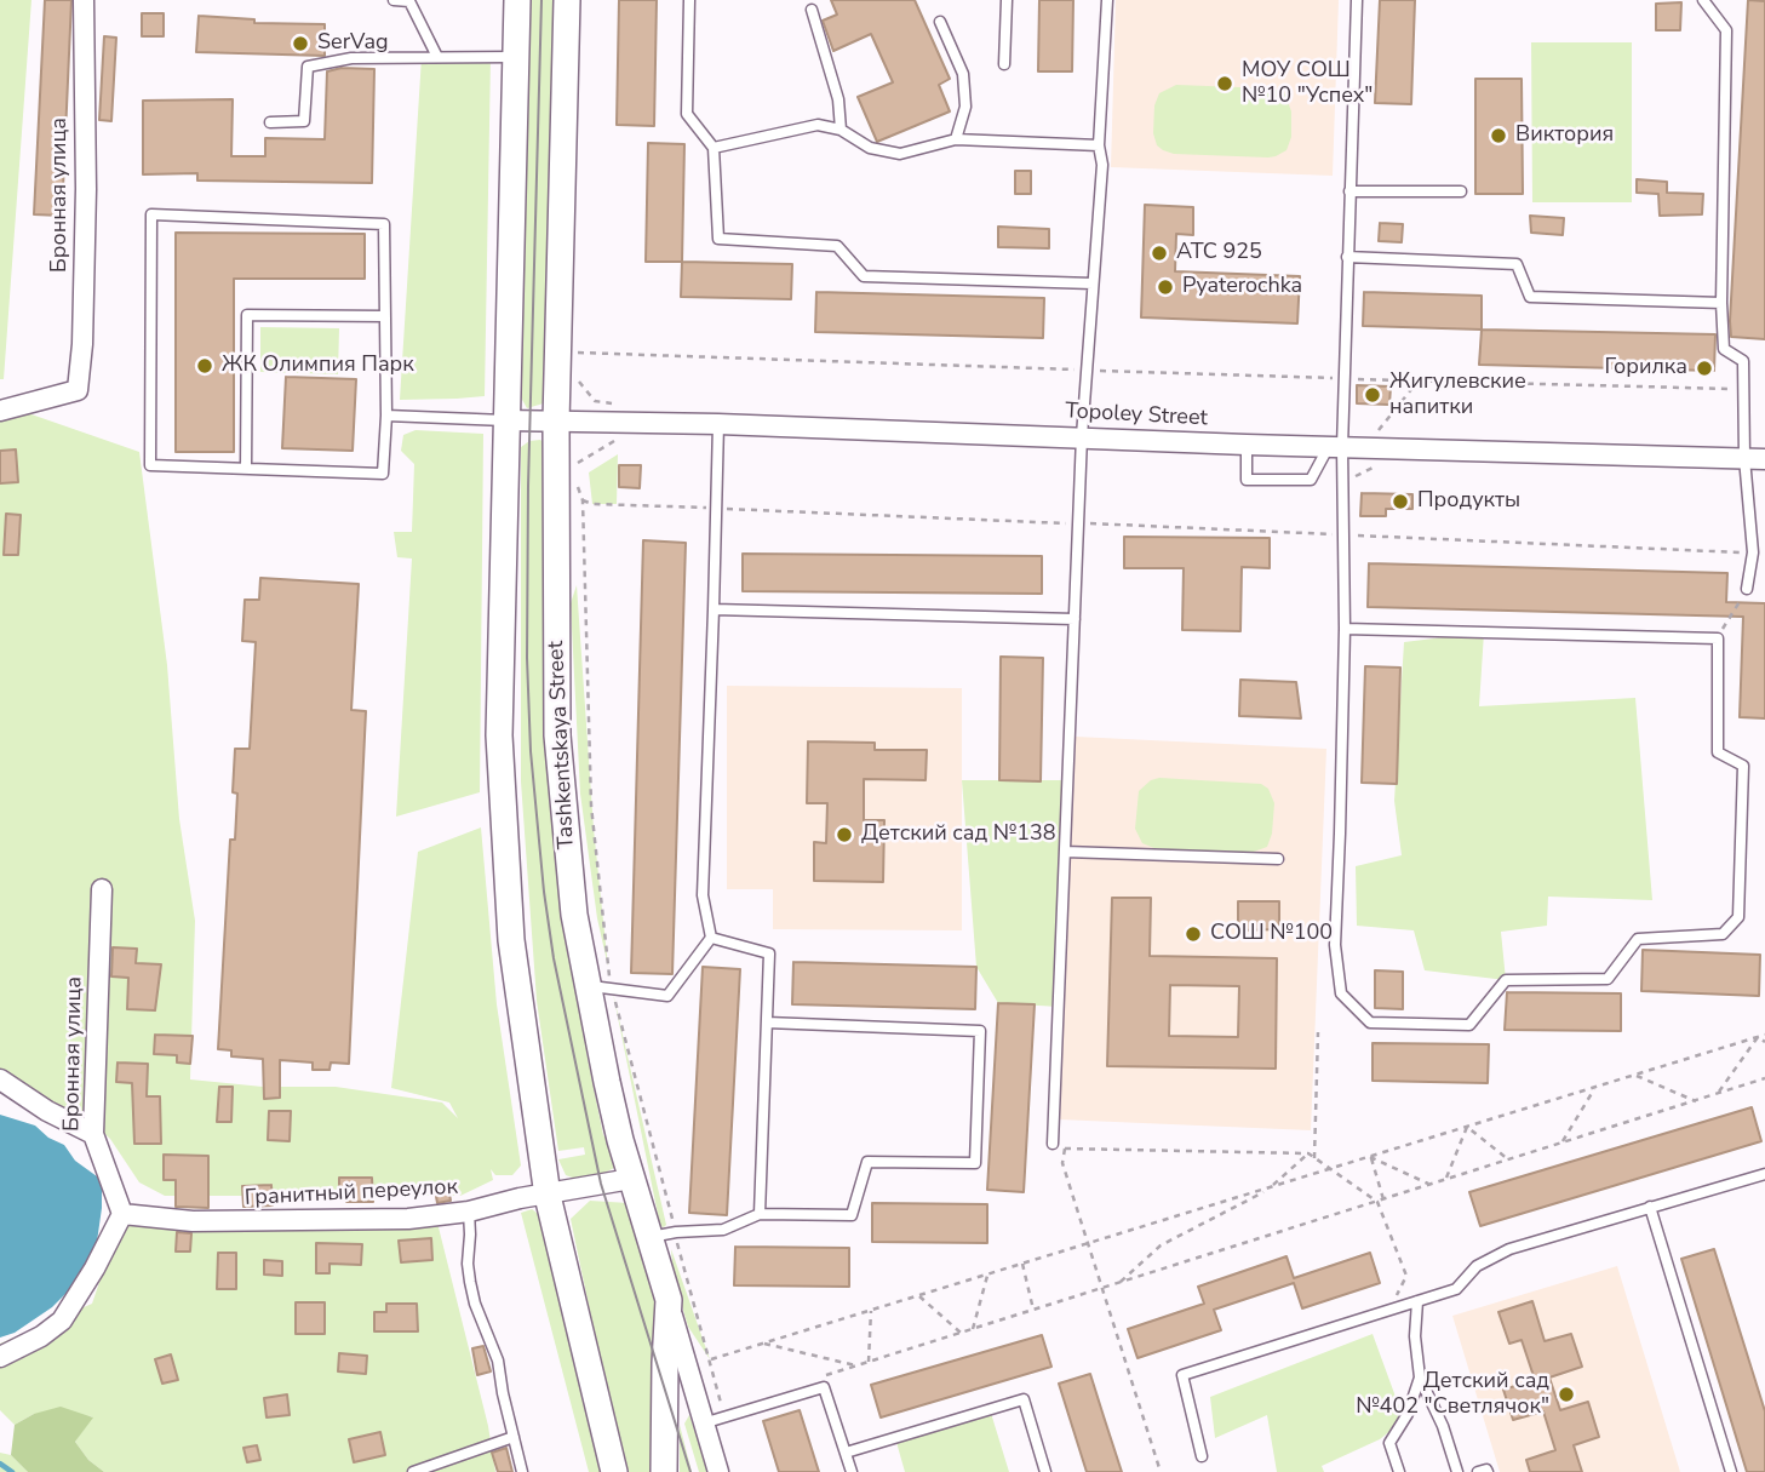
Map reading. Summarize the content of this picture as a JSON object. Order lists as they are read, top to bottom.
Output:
{
  "streets": {
    "main road": ["Tashkentskaya Street"],
    "street": ["Бронная улица", "Topoley Street", "Гранитный переулок"]
  },
  "crossings": [
    ["Бронная улица", "Гранитный переулок"],
    ["Topoley Street", "Tashkentskaya Street"],
    ["Tashkentskaya Street", "Гранитный переулок"]
  ],
  "places": [
    "SerVag",
    "МОУ СОШ №10 \"Успех\"",
    "Виктория",
    "АТС 925",
    "Pyaterochka",
    "ЖК Олимпия Парк",
    "Горилка",
    "Жигулевские напитки",
    "Продукты",
    "Детский сад №138",
    "СОШ №100",
    "Детский сад №402 \"Светлячок\""
  ]
}
